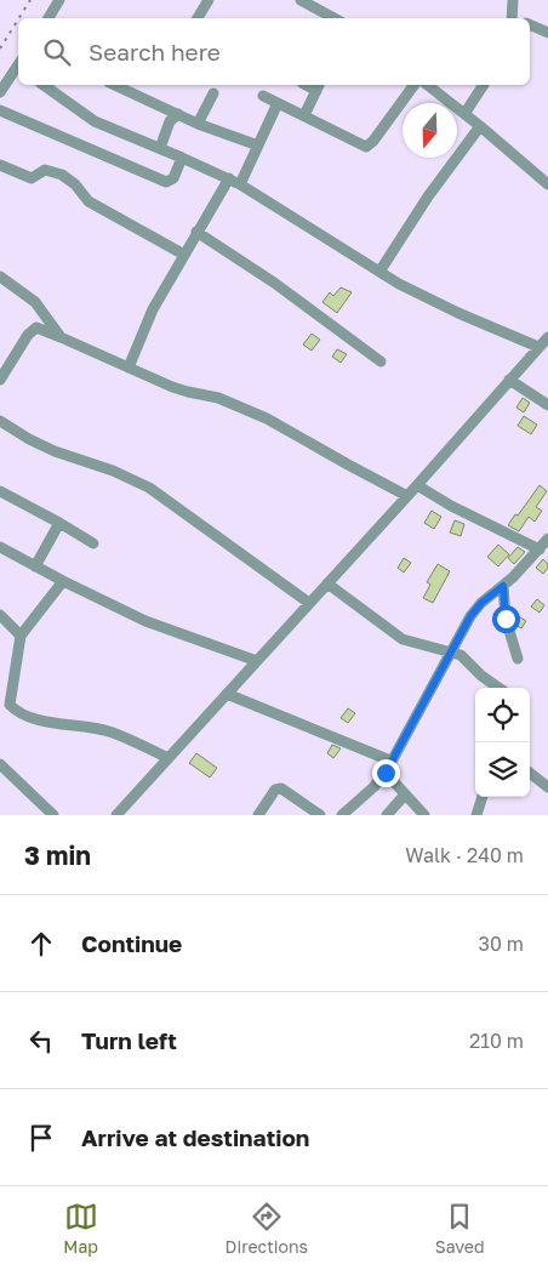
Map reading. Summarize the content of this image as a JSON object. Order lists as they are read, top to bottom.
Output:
{
  "north": "bottom",
  "page": {
    "search": "Search here",
    "heading": ["3 min", "Walk · 240 m"],
    "list": [
      ["Continue", "30 m"],
      ["Turn left", "210 m"],
      "Arrive at destination"
    ],
    "nav": ["Map", "Directions", "Saved"]
  }
}
